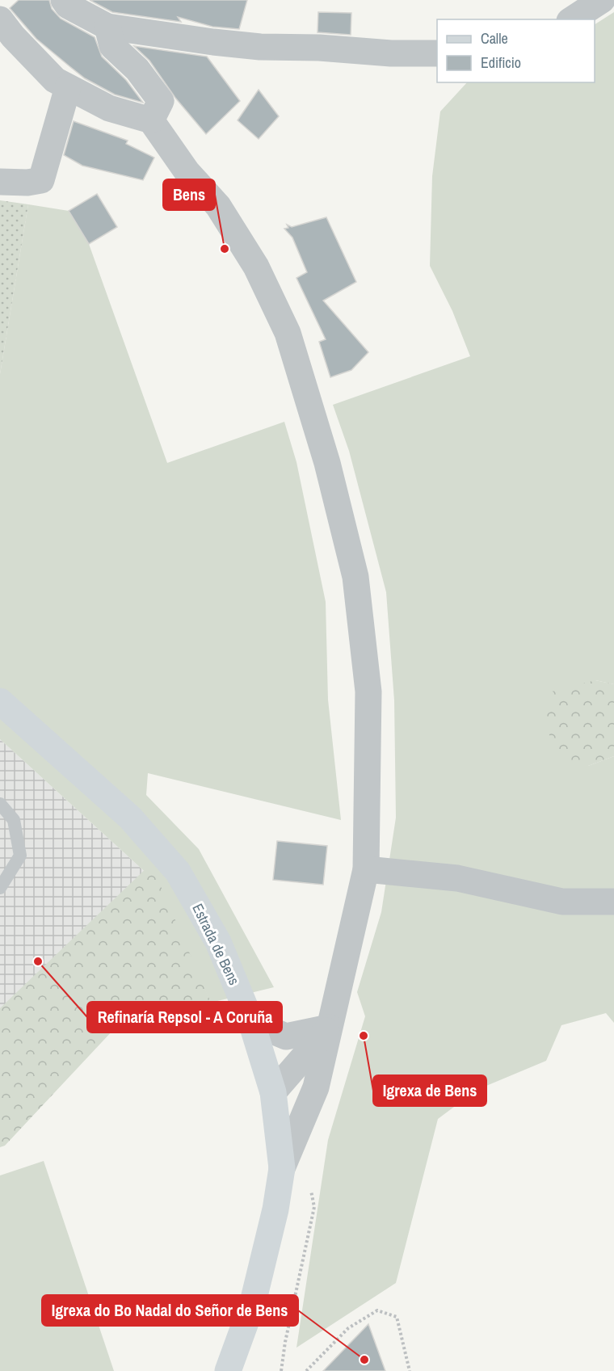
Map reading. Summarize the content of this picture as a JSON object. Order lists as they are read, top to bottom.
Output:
{
  "streets": {
    "street": ["Estrada de Bens"]
  },
  "places": [
    "Bens",
    "Refinaría Repsol - A Coruña",
    "Igrexa de Bens",
    "Igrexa do Bo Nadal do Señor de Bens"
  ],
  "legend": ["Calle", "Edificio"]
}
